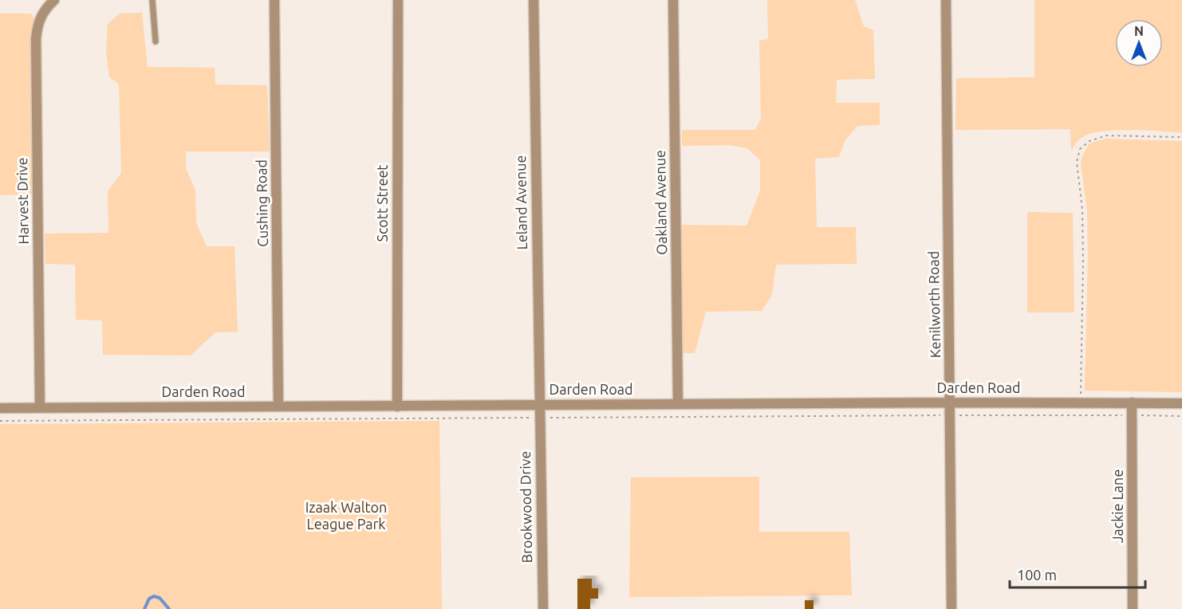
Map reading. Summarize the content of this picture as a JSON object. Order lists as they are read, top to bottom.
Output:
{
  "streets": {
    "street": [
      "Harvest Drive",
      "Leland Avenue",
      "Oakland Avenue",
      "Cushing Road",
      "Scott Street",
      "Kenilworth Road",
      "Darden Road",
      "Jackie Lane",
      "Brookwood Drive"
    ]
  },
  "crossings": [
    ["Harvest Drive", "Darden Road"],
    ["Leland Avenue", "Darden Road"],
    ["Leland Avenue", "Brookwood Drive"],
    ["Oakland Avenue", "Darden Road"],
    ["Cushing Road", "Darden Road"],
    ["Scott Street", "Darden Road"],
    ["Kenilworth Road", "Darden Road"],
    ["Darden Road", "Jackie Lane"],
    ["Darden Road", "Brookwood Drive"]
  ],
  "parks": ["Izaak Walton League Park"],
  "scale_bar": "100 m",
  "north": "top"
}
